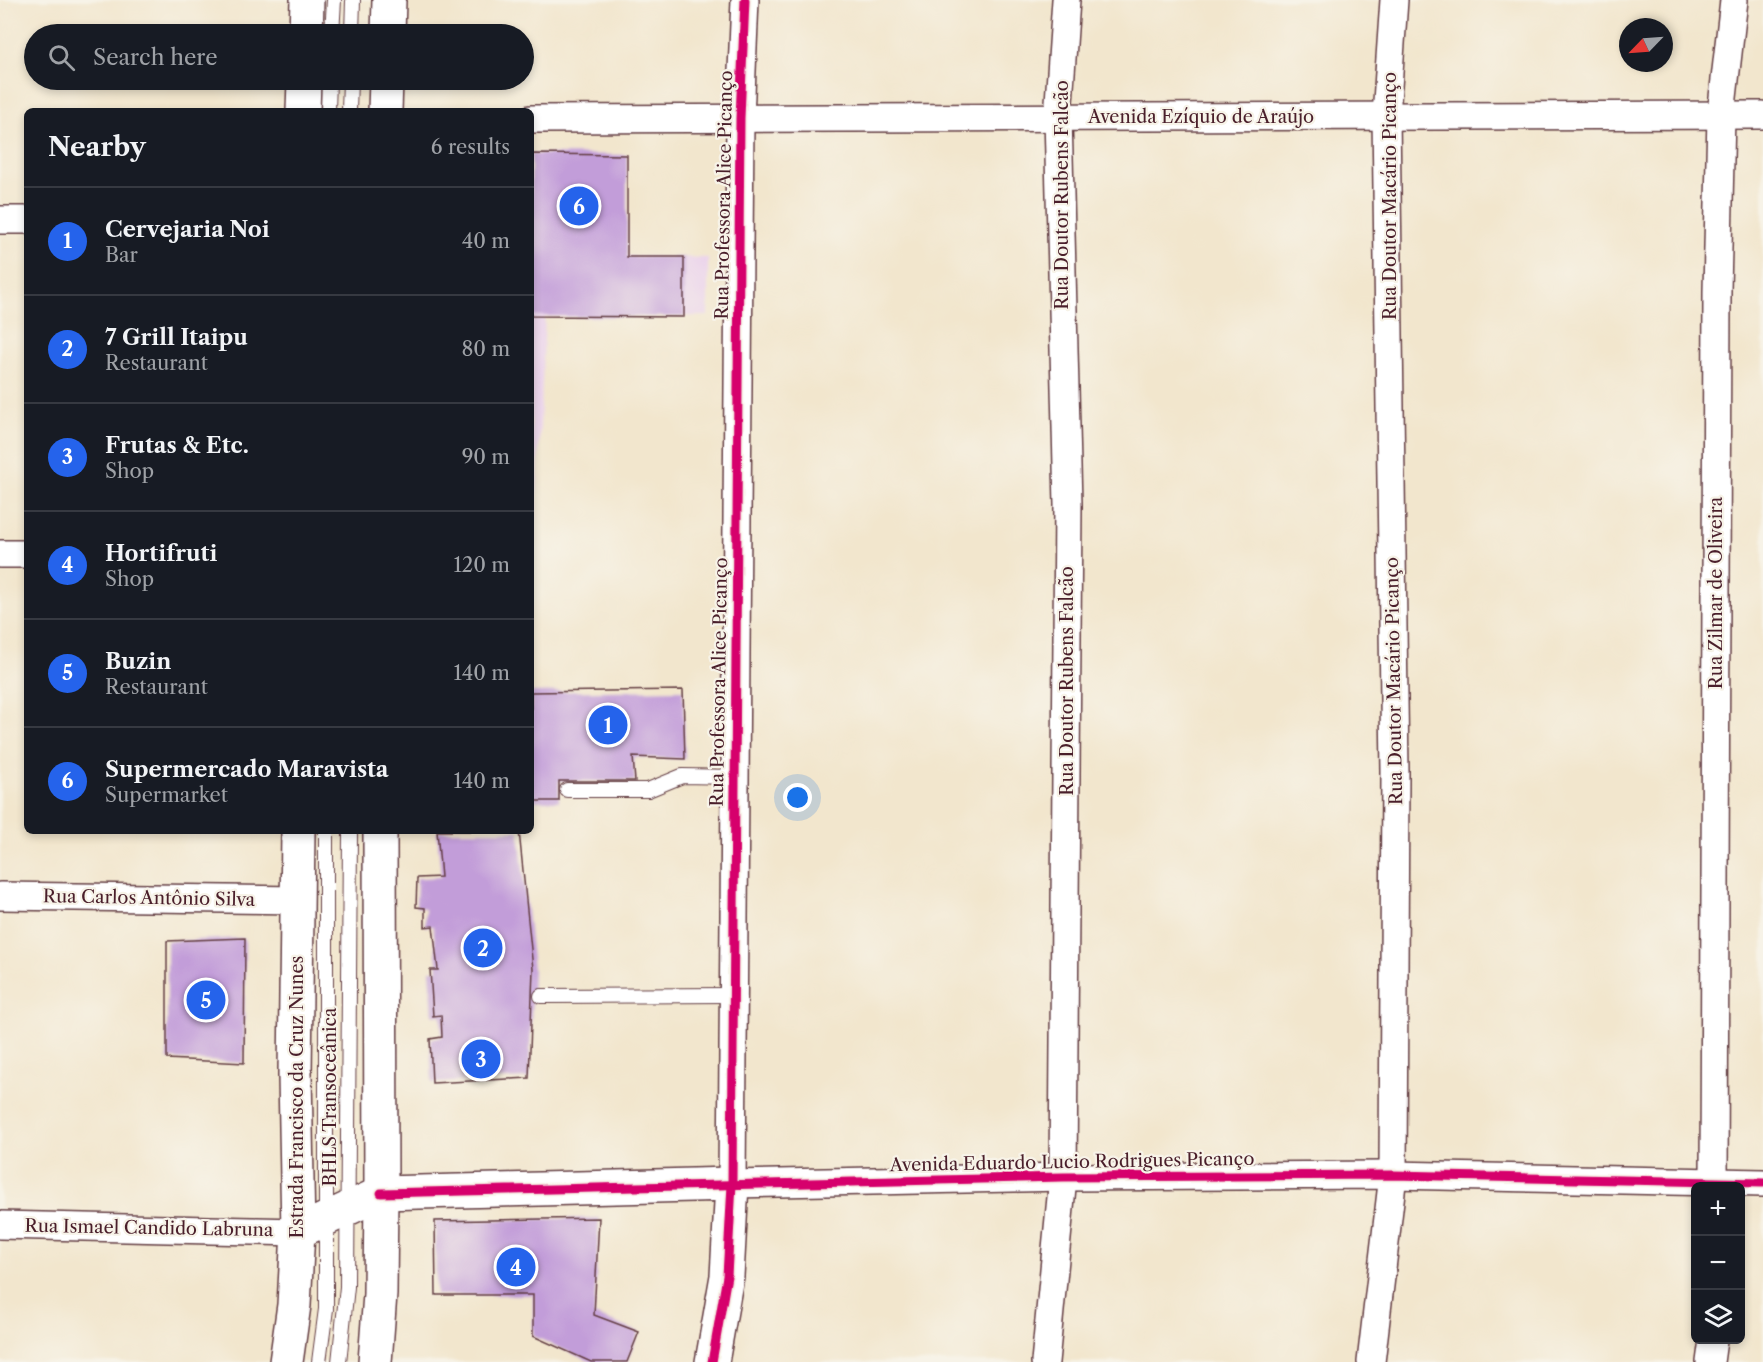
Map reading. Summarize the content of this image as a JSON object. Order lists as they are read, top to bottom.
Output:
{
  "streets": {
    "main road": ["Rua Professora Alice Picanço", "Estrada Francisco da Cruz Nunes", "Avenida Eduardo Lucio Rodrigues Picanço"],
    "street": [
      "Avenida Ezíquio de Araújo",
      "Rua Doutor Rubens Falcão",
      "Rua Doutor Macário Picanço",
      "Rua Zilmar de Oliveira",
      "Rua Carlos Antônio Silva",
      "Rua Ismael Candido Labruna"
    ],
    "lane": ["BHLS Transoceânica"]
  },
  "crossings": [
    ["Avenida Ezíquio de Araújo", "Rua Professora Alice Picanço"],
    ["Avenida Ezíquio de Araújo", "Rua Doutor Rubens Falcão"],
    ["Avenida Ezíquio de Araújo", "Rua Doutor Macário Picanço"],
    ["Avenida Ezíquio de Araújo", "Rua Zilmar de Oliveira"],
    ["Rua Professora Alice Picanço", "Avenida Eduardo Lucio Rodrigues Picanço"],
    ["Rua Doutor Rubens Falcão", "Avenida Eduardo Lucio Rodrigues Picanço"],
    ["Rua Doutor Macário Picanço", "Avenida Eduardo Lucio Rodrigues Picanço"],
    ["Rua Carlos Antônio Silva", "Estrada Francisco da Cruz Nunes"],
    ["Estrada Francisco da Cruz Nunes", "Rua Ismael Candido Labruna"]
  ],
  "north": "bottom left",
  "page": {
    "search": "Search here",
    "heading": ["Nearby", "6 results"],
    "pins": [
      "6",
      "1",
      "2",
      "5",
      "3",
      "4"
    ],
    "list": [
      {
        "mark": "1",
        "name": "Cervejaria Noi",
        "note": "Bar",
        "value": "40 m"
      },
      {
        "mark": "2",
        "name": "7 Grill Itaipu",
        "note": "Restaurant",
        "value": "80 m"
      },
      {
        "mark": "3",
        "name": "Frutas & Etc.",
        "note": "Shop",
        "value": "90 m"
      },
      {
        "mark": "4",
        "name": "Hortifruti",
        "note": "Shop",
        "value": "120 m"
      },
      {
        "mark": "5",
        "name": "Buzin",
        "note": "Restaurant",
        "value": "140 m"
      },
      {
        "mark": "6",
        "name": "Supermercado Maravista",
        "note": "Supermarket",
        "value": "140 m"
      }
    ],
    "map_buttons": ["+", "−"]
  }
}
